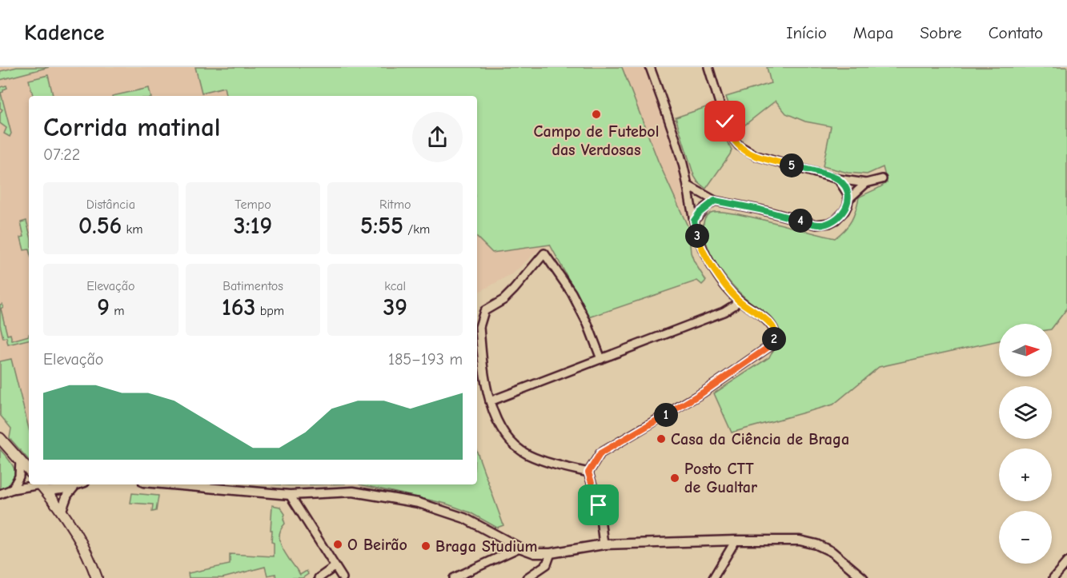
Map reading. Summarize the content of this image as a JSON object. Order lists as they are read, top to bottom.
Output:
{
  "places": [
    "Campo de Futebol das Verdosas",
    "Casa da Ciência de Braga",
    "Posto CTT de Gualtar",
    "O Beirão",
    "Braga Studium"
  ],
  "north": "right",
  "page": {
    "header": "Kadence",
    "nav": [
      "Início",
      "Mapa",
      "Sobre",
      "Contato"
    ],
    "heading": ["Corrida matinal", "07:22"],
    "pins": [
      "5",
      "4",
      "3",
      "2",
      "1"
    ],
    "stats": [
      ["Distância", "0.56 km"],
      ["Tempo", "3:19"],
      ["Ritmo", "5:55 /km"],
      ["Elevação", "9 m"],
      ["Batimentos", "163 bpm"],
      ["kcal", "39"]
    ],
    "map_buttons": ["+", "−"],
    "chart": ["Elevação", "185–193 m"]
  }
}
